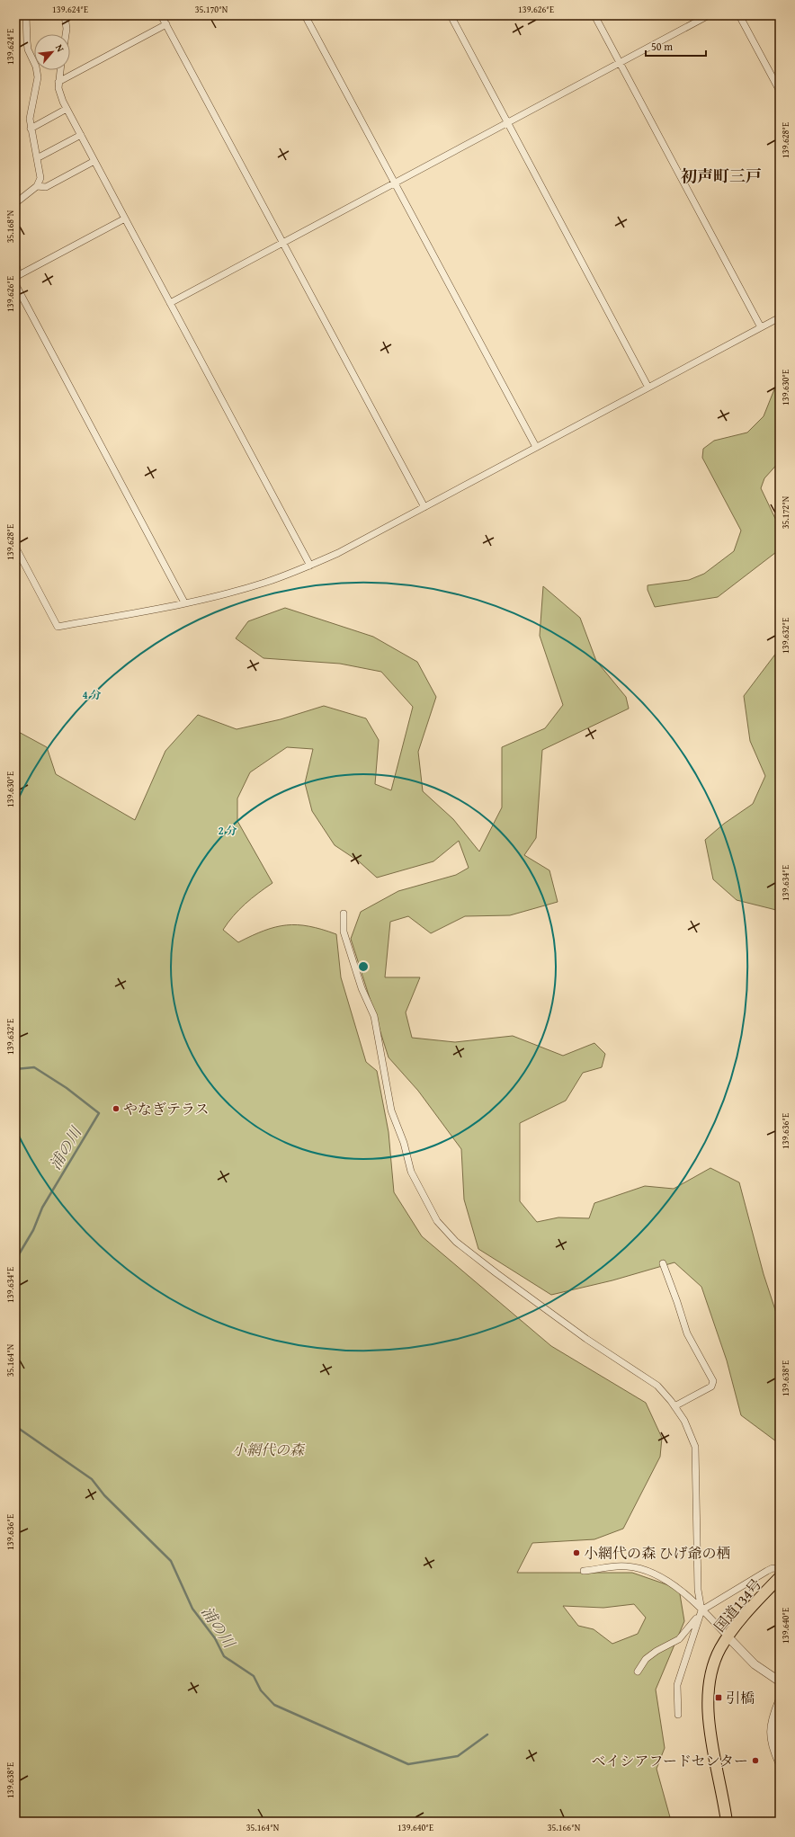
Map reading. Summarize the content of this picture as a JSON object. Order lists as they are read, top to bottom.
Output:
{
  "streets": {
    "highway": ["国道134号"]
  },
  "districts": ["初声町三戸"],
  "water": ["浦の川"],
  "parks": ["小網代の森"],
  "places": {
    "other": ["やなぎテラス", "小網代の森 ひげ爺の栖", "ベイシアフードセンター"],
    "transit": ["引橋"]
  },
  "scale_bar": "50 m",
  "north": "top right",
  "coordinates": [
    "139.624°E",
    "35.170°N",
    "139.626°E",
    "139.628°E",
    "35.168°N",
    "139.630°E",
    "35.172°N",
    "139.632°E",
    "139.634°E",
    "139.636°E",
    "35.164°N",
    "139.638°E",
    "139.640°E",
    "35.166°N"
  ],
  "rings": ["4 分", "2 分"]
}
